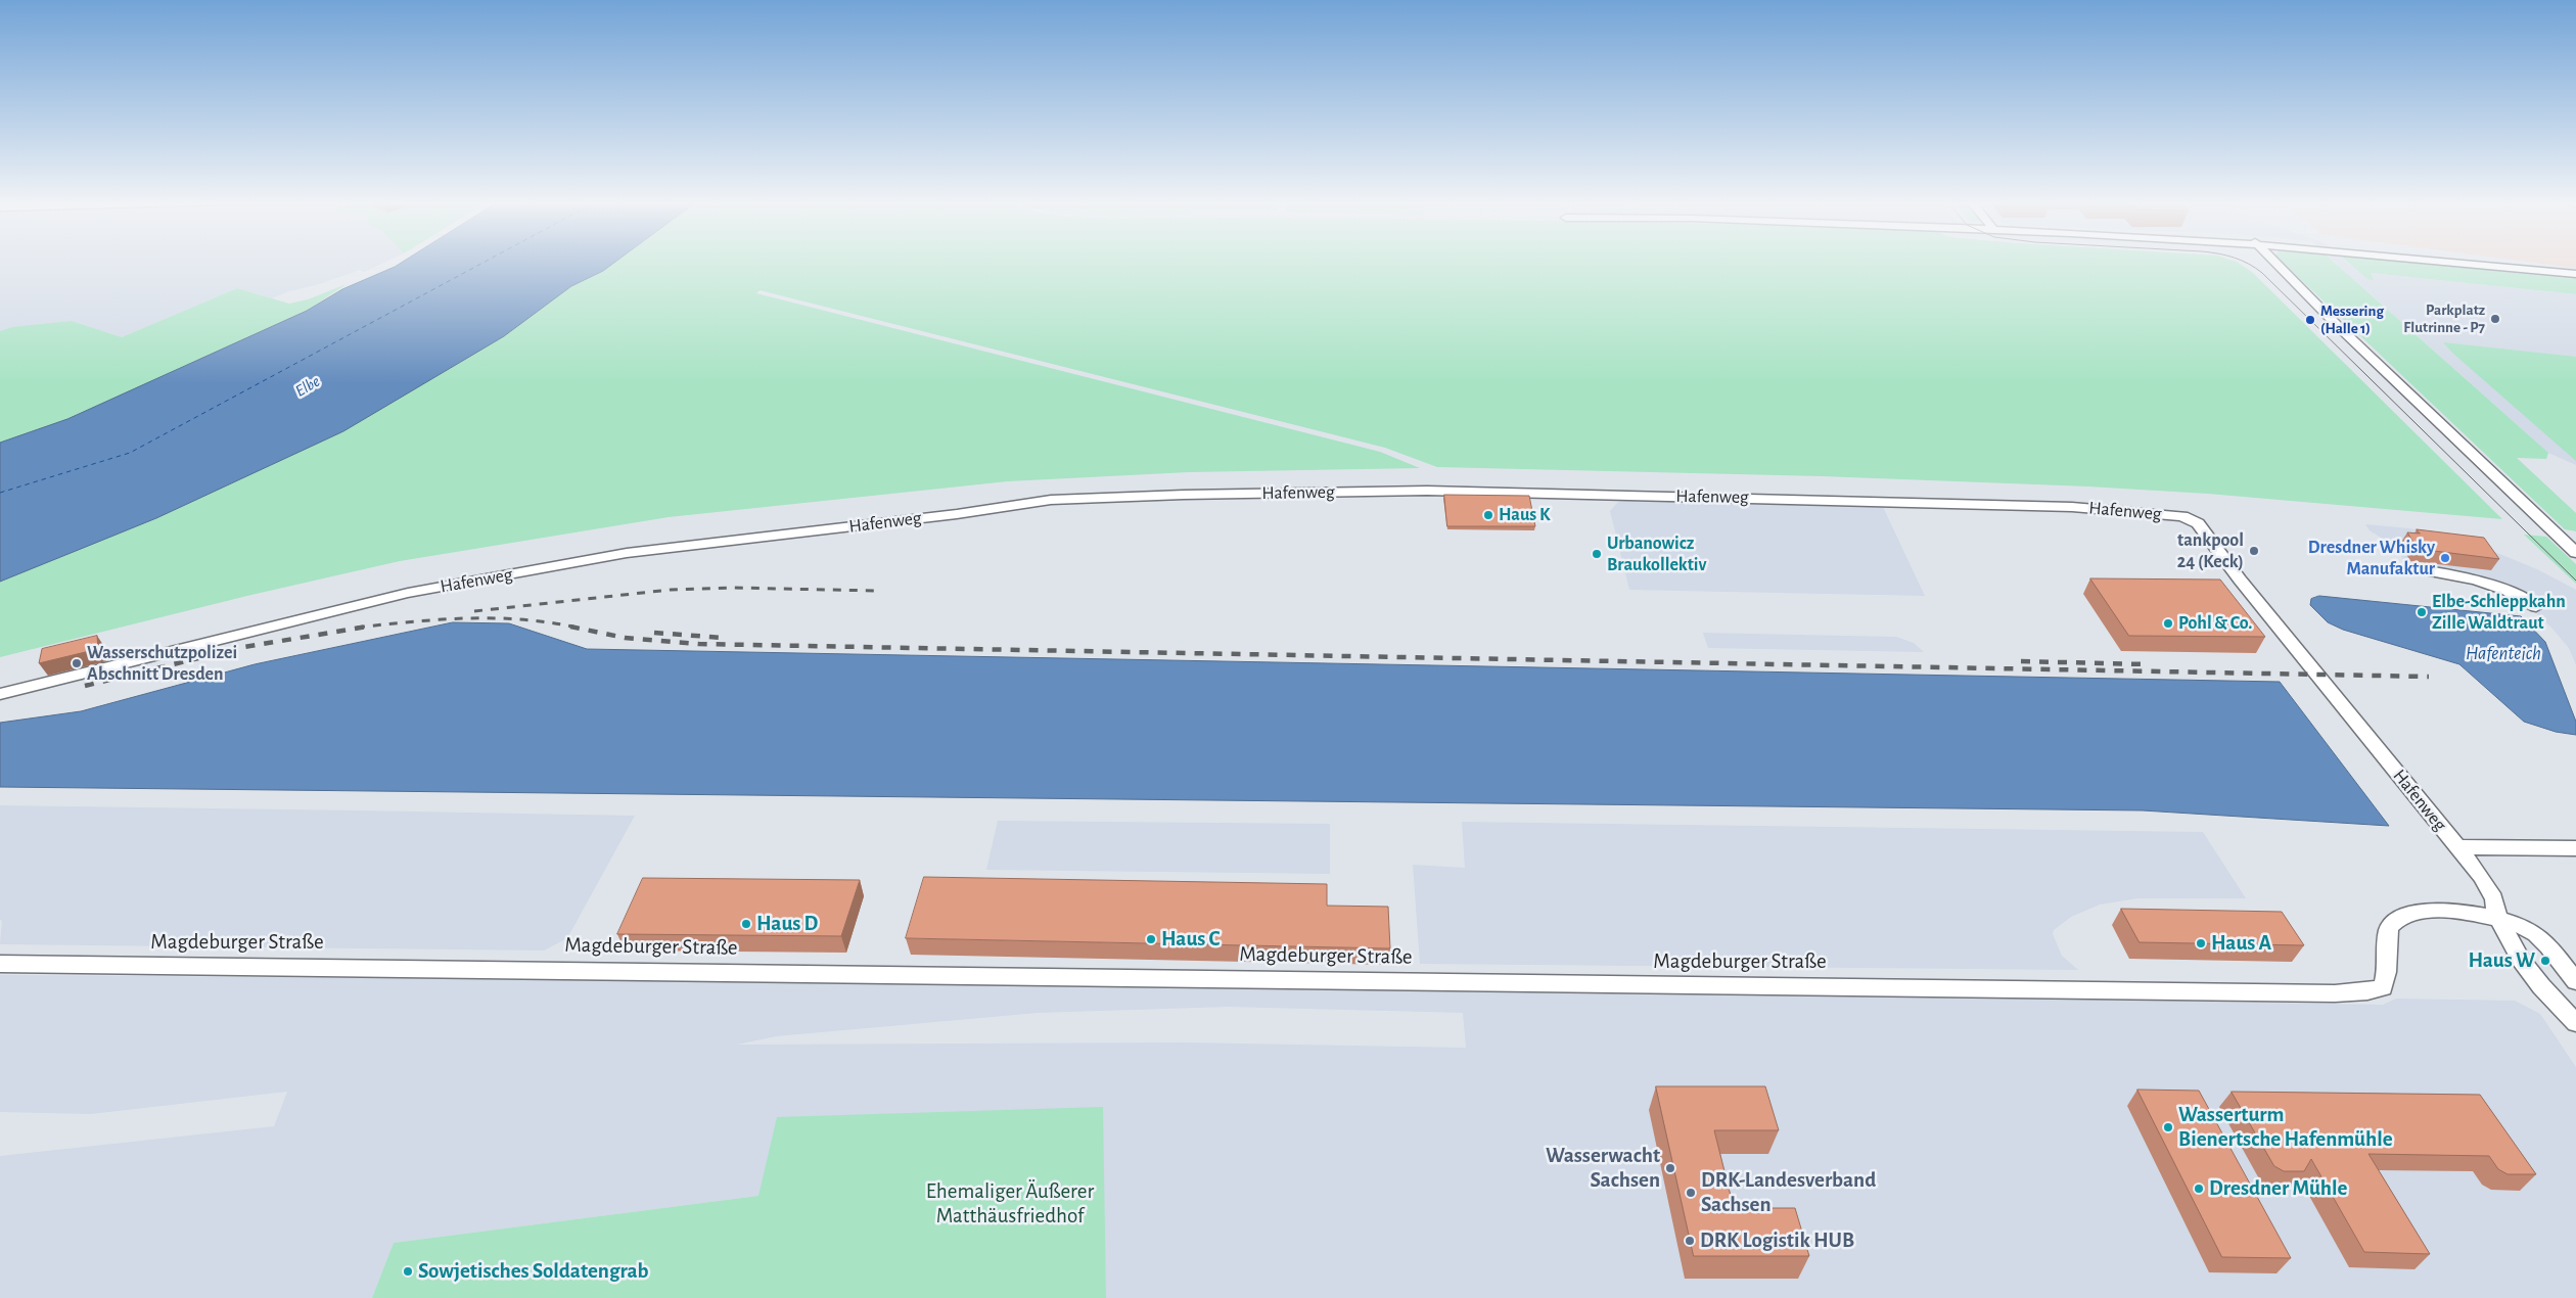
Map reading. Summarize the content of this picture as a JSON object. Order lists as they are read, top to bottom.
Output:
{
  "streets": {
    "street": ["Hafenweg", "Magdeburger Straße"]
  },
  "crossings": [
    ["Hafenweg", "Magdeburger Straße"]
  ],
  "water": ["Elbe", "Hafenteich"],
  "parks": ["Ehemaliger Äußerer Matthäusfriedhof"],
  "places": [
    "Parkplatz Flutrinne - P7",
    "Messering (Halle 1)",
    "Haus K",
    "tankpool 24 (Keck)",
    "Urbanowicz Braukollektiv",
    "Dresdner Whisky Manufaktur",
    "Elbe-Schleppkahn Zille Waldtraut",
    "Pohl & Co.",
    "Wasserschutzpolizei Abschnitt Dresden",
    "Haus D",
    "Haus C",
    "Haus A",
    "Haus W",
    "Wasserturm Bienertsche Hafenmühle",
    "Wasserwacht Sachsen",
    "Dresdner Mühle",
    "DRK-Landesverband Sachsen",
    "DRK Logistik HUB",
    "Sowjetisches Soldatengrab"
  ]
}
